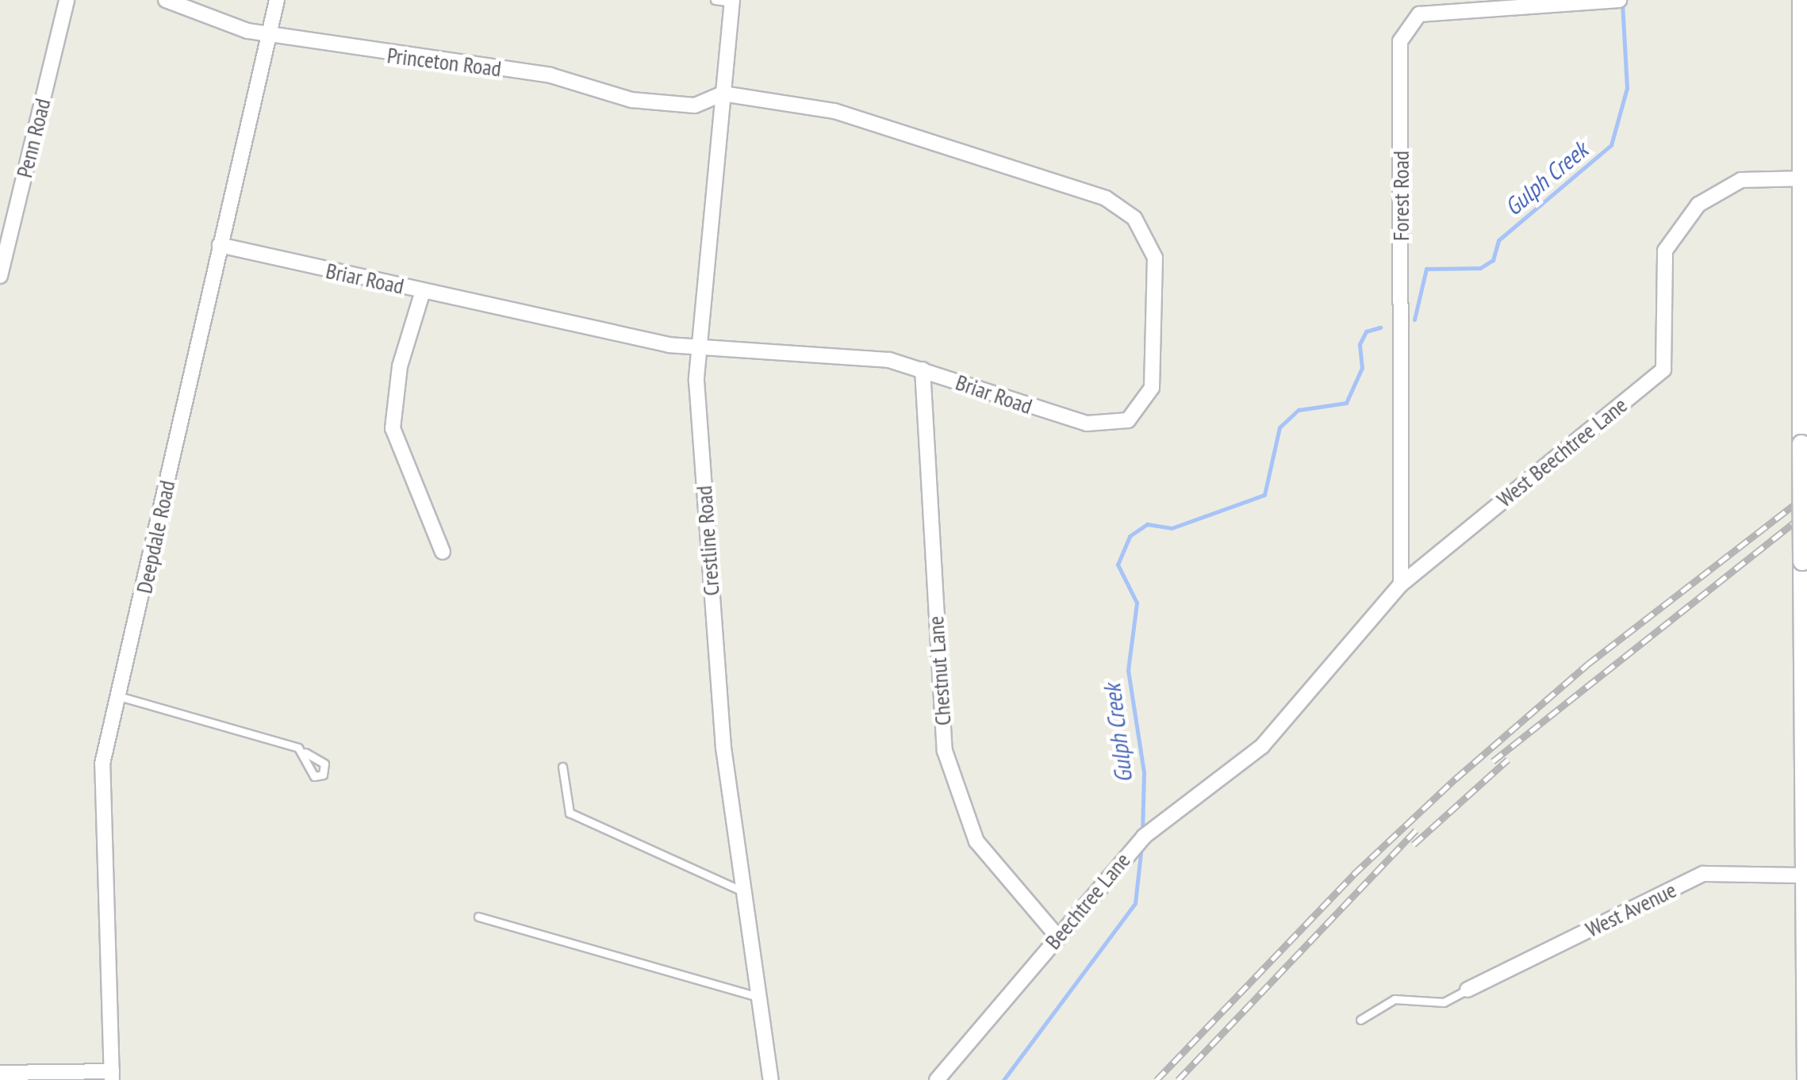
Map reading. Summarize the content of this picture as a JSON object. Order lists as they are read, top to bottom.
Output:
{
  "streets": {
    "street": [
      "Princeton Road",
      "Penn Road",
      "Forest Road",
      "Briar Road",
      "West Beechtree Lane",
      "Deepdale Road",
      "Crestline Road",
      "Chestnut Lane",
      "Beechtree Lane",
      "West Avenue"
    ]
  },
  "crossings": [
    ["Princeton Road", "Briar Road"],
    ["Princeton Road", "Deepdale Road"],
    ["Princeton Road", "Crestline Road"],
    ["Forest Road", "West Beechtree Lane"],
    ["Briar Road", "Deepdale Road"],
    ["Briar Road", "Crestline Road"],
    ["Briar Road", "Chestnut Lane"],
    ["West Beechtree Lane", "Beechtree Lane"],
    ["Chestnut Lane", "Beechtree Lane"]
  ],
  "water": ["Gulph Creek"]
}
